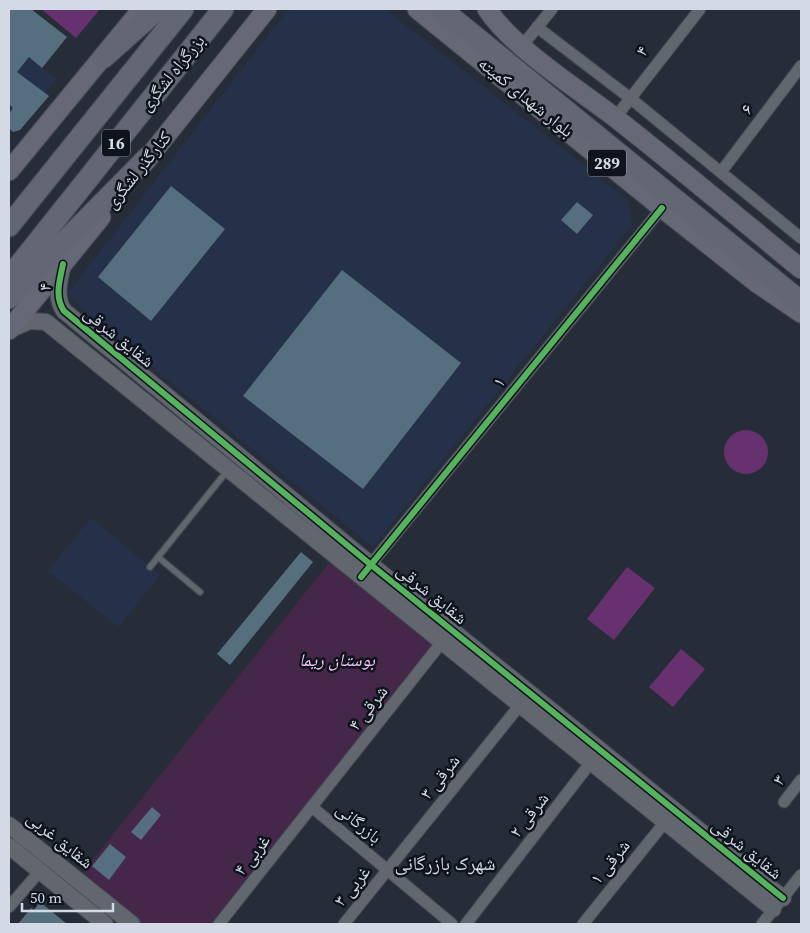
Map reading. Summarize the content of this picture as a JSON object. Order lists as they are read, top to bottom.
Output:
{
  "streets": {
    "highway": ["بزرگراه لشگری", "16"],
    "main road": ["بلوار شهدای کمیته", "289", "کنارگذر لشگری"],
    "street": [
      "۴",
      "۶",
      "شقایق شرقی",
      "۱",
      "۴ شرقی",
      "۳ شرقی",
      "۳",
      "۲ شرقی",
      "بازرگانی",
      "شقایق غربی",
      "۴ غربی",
      "۱ شرقی",
      "۳ غربی"
    ]
  },
  "crossings": [
    ["۴", "289"],
    ["۴", "کنارگذر لشگری"],
    ["۴", "شقایق شرقی"],
    ["بلوار شهدای کمیته", "۱"],
    ["کنارگذر لشگری", "شقایق شرقی"],
    ["شقایق شرقی", "۱"],
    ["شقایق شرقی", "۴ شرقی"],
    ["شقایق شرقی", "۳ شرقی"],
    ["شقایق شرقی", "۲ شرقی"],
    ["شقایق شرقی", "۱ شرقی"],
    ["۴ شرقی", "بازرگانی"],
    ["۴ شرقی", "۴ غربی"],
    ["۳ شرقی", "بازرگانی"],
    ["۳ شرقی", "۳ غربی"],
    ["بازرگانی", "۴ غربی"],
    ["بازرگانی", "۳ غربی"]
  ],
  "districts": ["شهرک بازرگانی"],
  "parks": ["بوستان ریما"],
  "scale_bar": "50 m"
}
